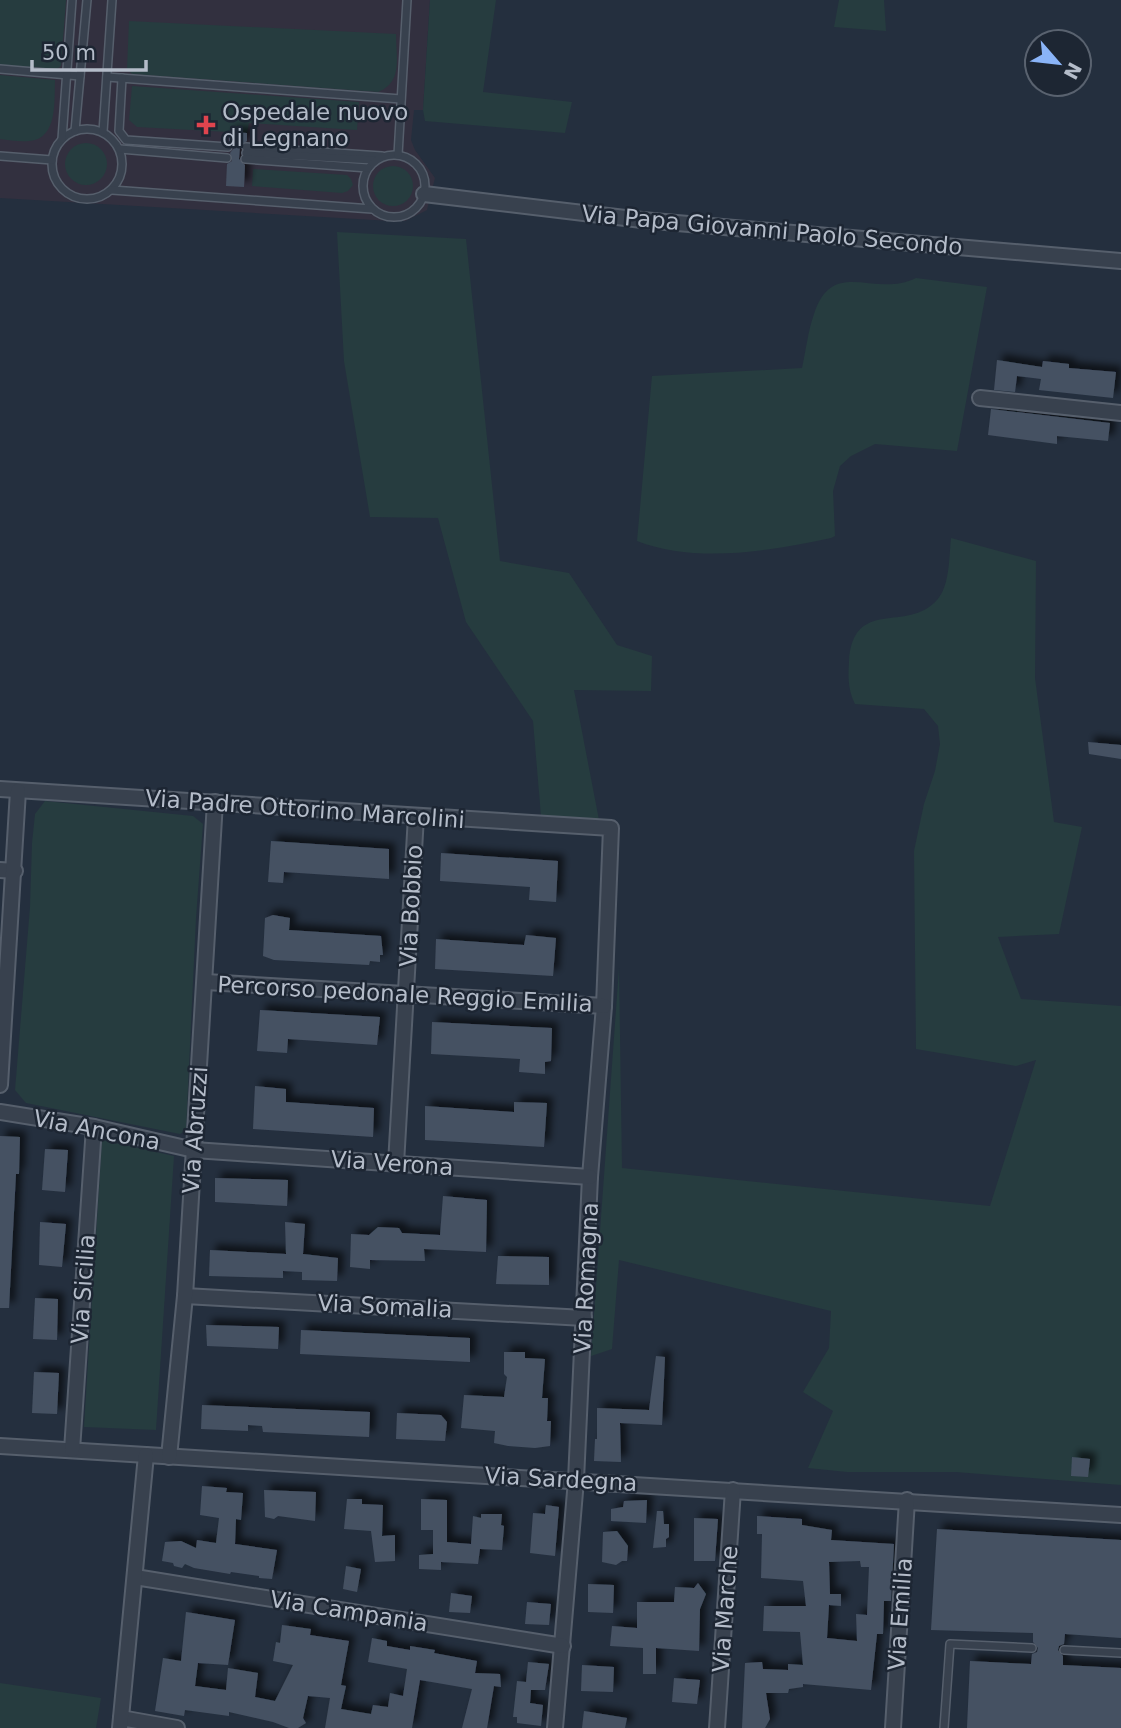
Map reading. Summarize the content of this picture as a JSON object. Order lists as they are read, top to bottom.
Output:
{
  "streets": {
    "street": [
      "Via Papa Giovanni Paolo Secondo",
      "Via Padre Ottorino Marcolini",
      "Via Bobbio",
      "Percorso pedonale Reggio Emilia",
      "Via Ancona",
      "Via Abruzzi",
      "Via Verona",
      "Via Romagna",
      "Via Sicilia",
      "Via Somalia",
      "Via Sardegna",
      "Via Marche",
      "Via Campania",
      "Via Emilia"
    ]
  },
  "crossings": [
    ["Via Padre Ottorino Marcolini", "Via Bobbio"],
    ["Via Padre Ottorino Marcolini", "Via Abruzzi"],
    ["Via Padre Ottorino Marcolini", "Via Romagna"],
    ["Via Bobbio", "Percorso pedonale Reggio Emilia"],
    ["Via Bobbio", "Via Verona"],
    ["Percorso pedonale Reggio Emilia", "Via Abruzzi"],
    ["Percorso pedonale Reggio Emilia", "Via Romagna"],
    ["Via Ancona", "Via Abruzzi"],
    ["Via Ancona", "Via Verona"],
    ["Via Ancona", "Via Sicilia"],
    ["Via Abruzzi", "Via Verona"],
    ["Via Abruzzi", "Via Somalia"],
    ["Via Abruzzi", "Via Sardegna"],
    ["Via Verona", "Via Romagna"],
    ["Via Romagna", "Via Somalia"],
    ["Via Romagna", "Via Sardegna"],
    ["Via Romagna", "Via Campania"],
    ["Via Sicilia", "Via Sardegna"],
    ["Via Sardegna", "Via Marche"],
    ["Via Sardegna", "Via Emilia"]
  ],
  "places": {
    "health": ["Ospedale nuovo di Legnano"]
  },
  "scale_bar": "50 m",
  "north": "bottom right"
}
